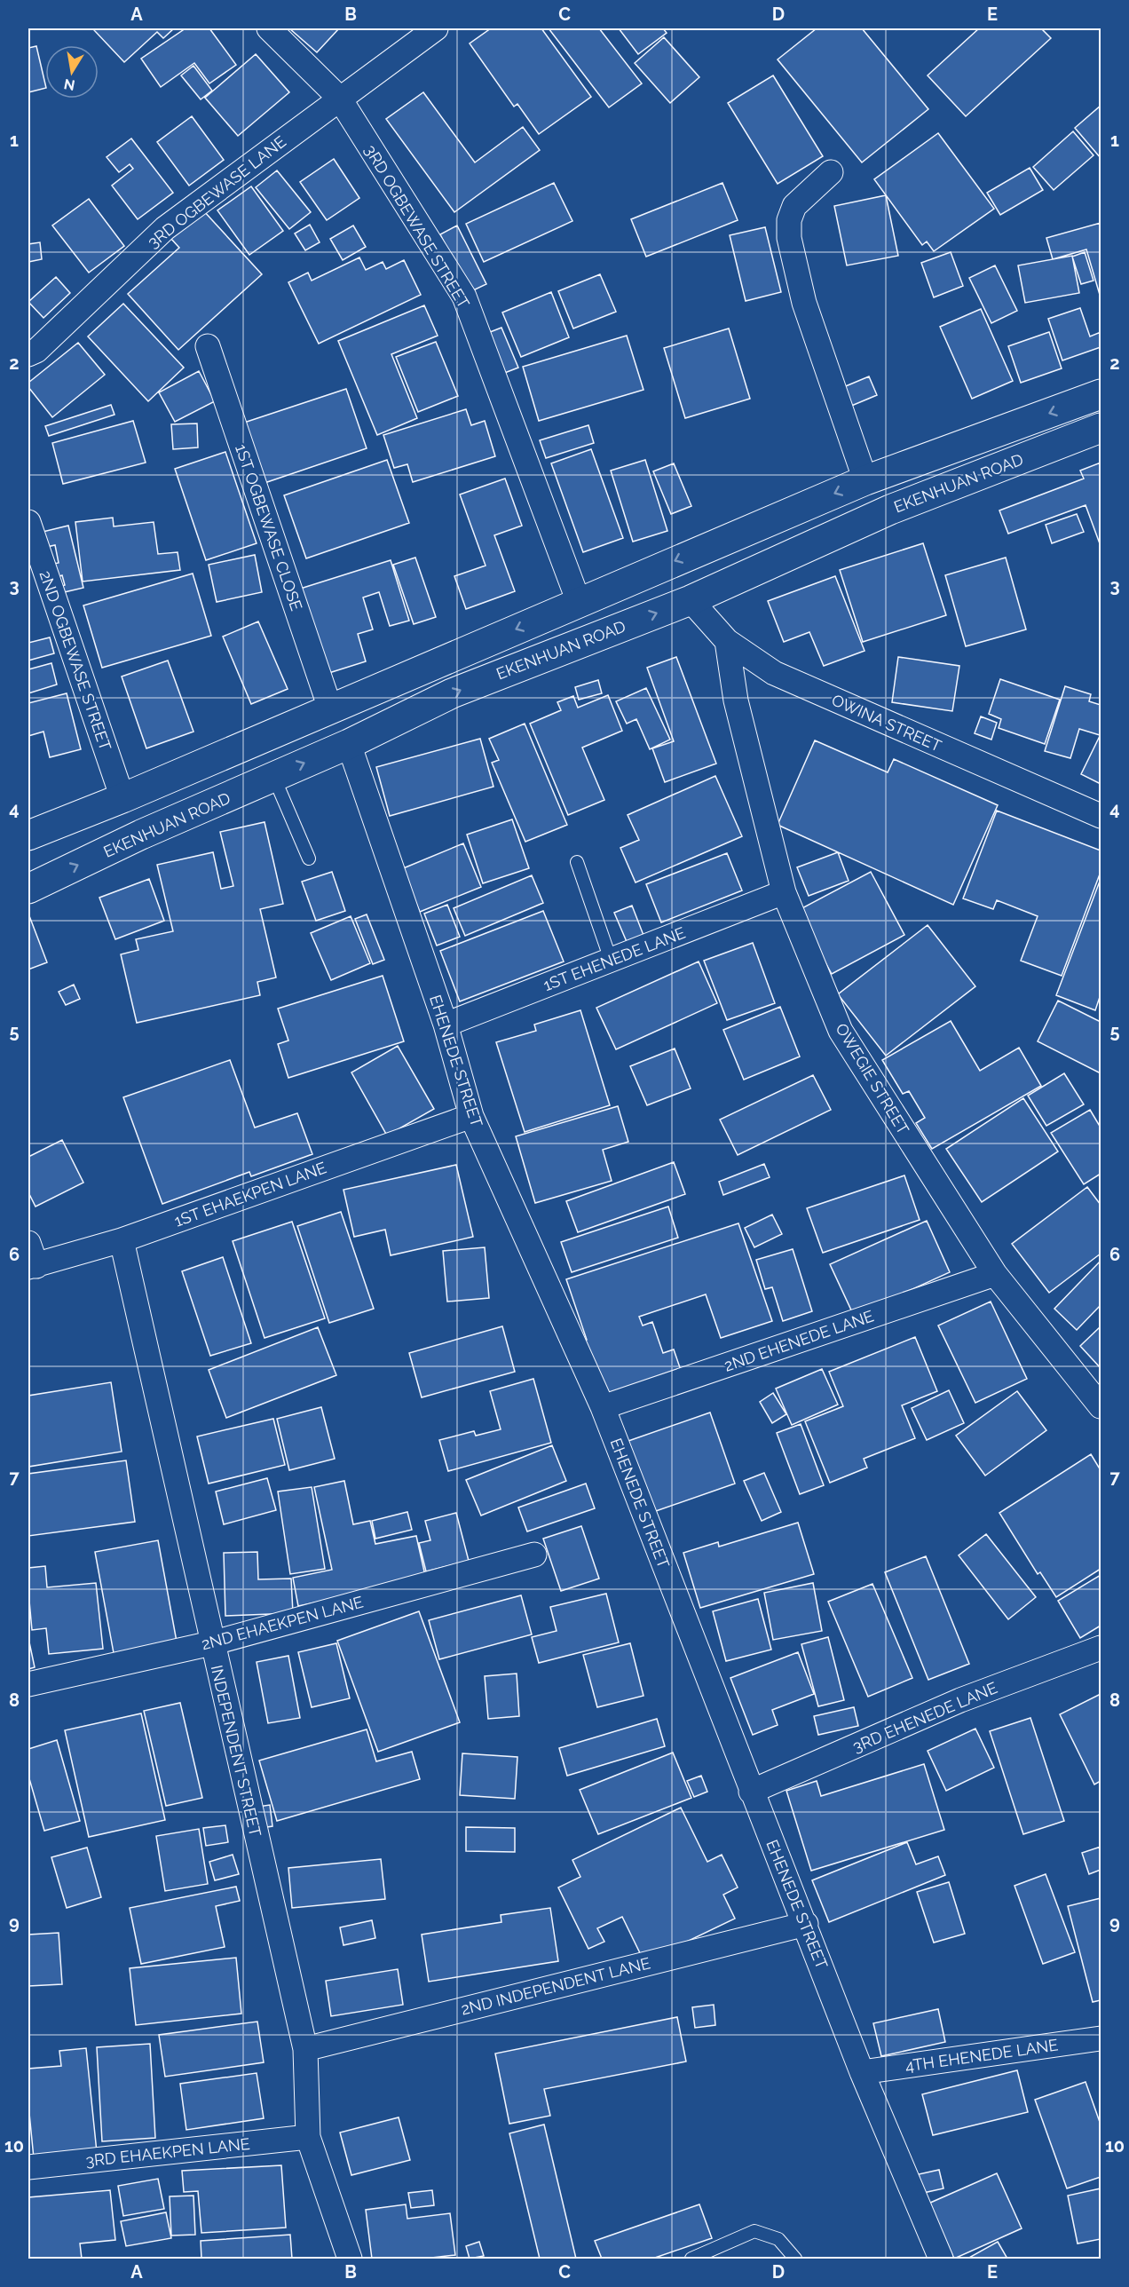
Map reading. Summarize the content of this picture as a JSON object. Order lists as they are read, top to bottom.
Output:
{
  "streets": {
    "main road": ["EKENHUAN ROAD"],
    "street": [
      "3RD OGBEWASE LANE",
      "3RD OGBEWASE STREET",
      "1ST OGBEWASE CLOSE",
      "2ND OGBEWASE STREET",
      "OWINA STREET",
      "1ST EHENEDE LANE",
      "EHENEDE STREET",
      "OWEGIE STREET",
      "1ST EHAEKPEN LANE",
      "2ND EHENEDE LANE",
      "2ND EHAEKPEN LANE",
      "3RD EHENEDE LANE",
      "INDEPENDENT STREET",
      "2ND INDEPENDENT LANE",
      "4TH EHENEDE LANE",
      "3RD EHAEKPEN LANE"
    ]
  },
  "crossings": [
    ["3RD OGBEWASE LANE", "3RD OGBEWASE STREET"],
    ["3RD OGBEWASE STREET", "EKENHUAN ROAD"],
    ["EKENHUAN ROAD", "1ST OGBEWASE CLOSE"],
    ["EKENHUAN ROAD", "2ND OGBEWASE STREET"],
    ["EKENHUAN ROAD", "OWINA STREET"],
    ["EKENHUAN ROAD", "EHENEDE STREET"],
    ["OWINA STREET", "OWEGIE STREET"],
    ["1ST EHENEDE LANE", "EHENEDE STREET"],
    ["1ST EHENEDE LANE", "OWEGIE STREET"],
    ["EHENEDE STREET", "1ST EHAEKPEN LANE"],
    ["EHENEDE STREET", "2ND EHENEDE LANE"],
    ["EHENEDE STREET", "3RD EHENEDE LANE"],
    ["EHENEDE STREET", "2ND INDEPENDENT LANE"],
    ["EHENEDE STREET", "4TH EHENEDE LANE"],
    ["OWEGIE STREET", "2ND EHENEDE LANE"],
    ["1ST EHAEKPEN LANE", "INDEPENDENT STREET"],
    ["2ND EHAEKPEN LANE", "INDEPENDENT STREET"],
    ["INDEPENDENT STREET", "2ND INDEPENDENT LANE"],
    ["INDEPENDENT STREET", "3RD EHAEKPEN LANE"]
  ],
  "north": "bottom",
  "grid": {
    "columns": [
      "A",
      "B",
      "C",
      "D",
      "E"
    ],
    "rows": [
      "1",
      "2",
      "3",
      "4",
      "5",
      "6",
      "7",
      "8",
      "9",
      "10"
    ]
  }
}
